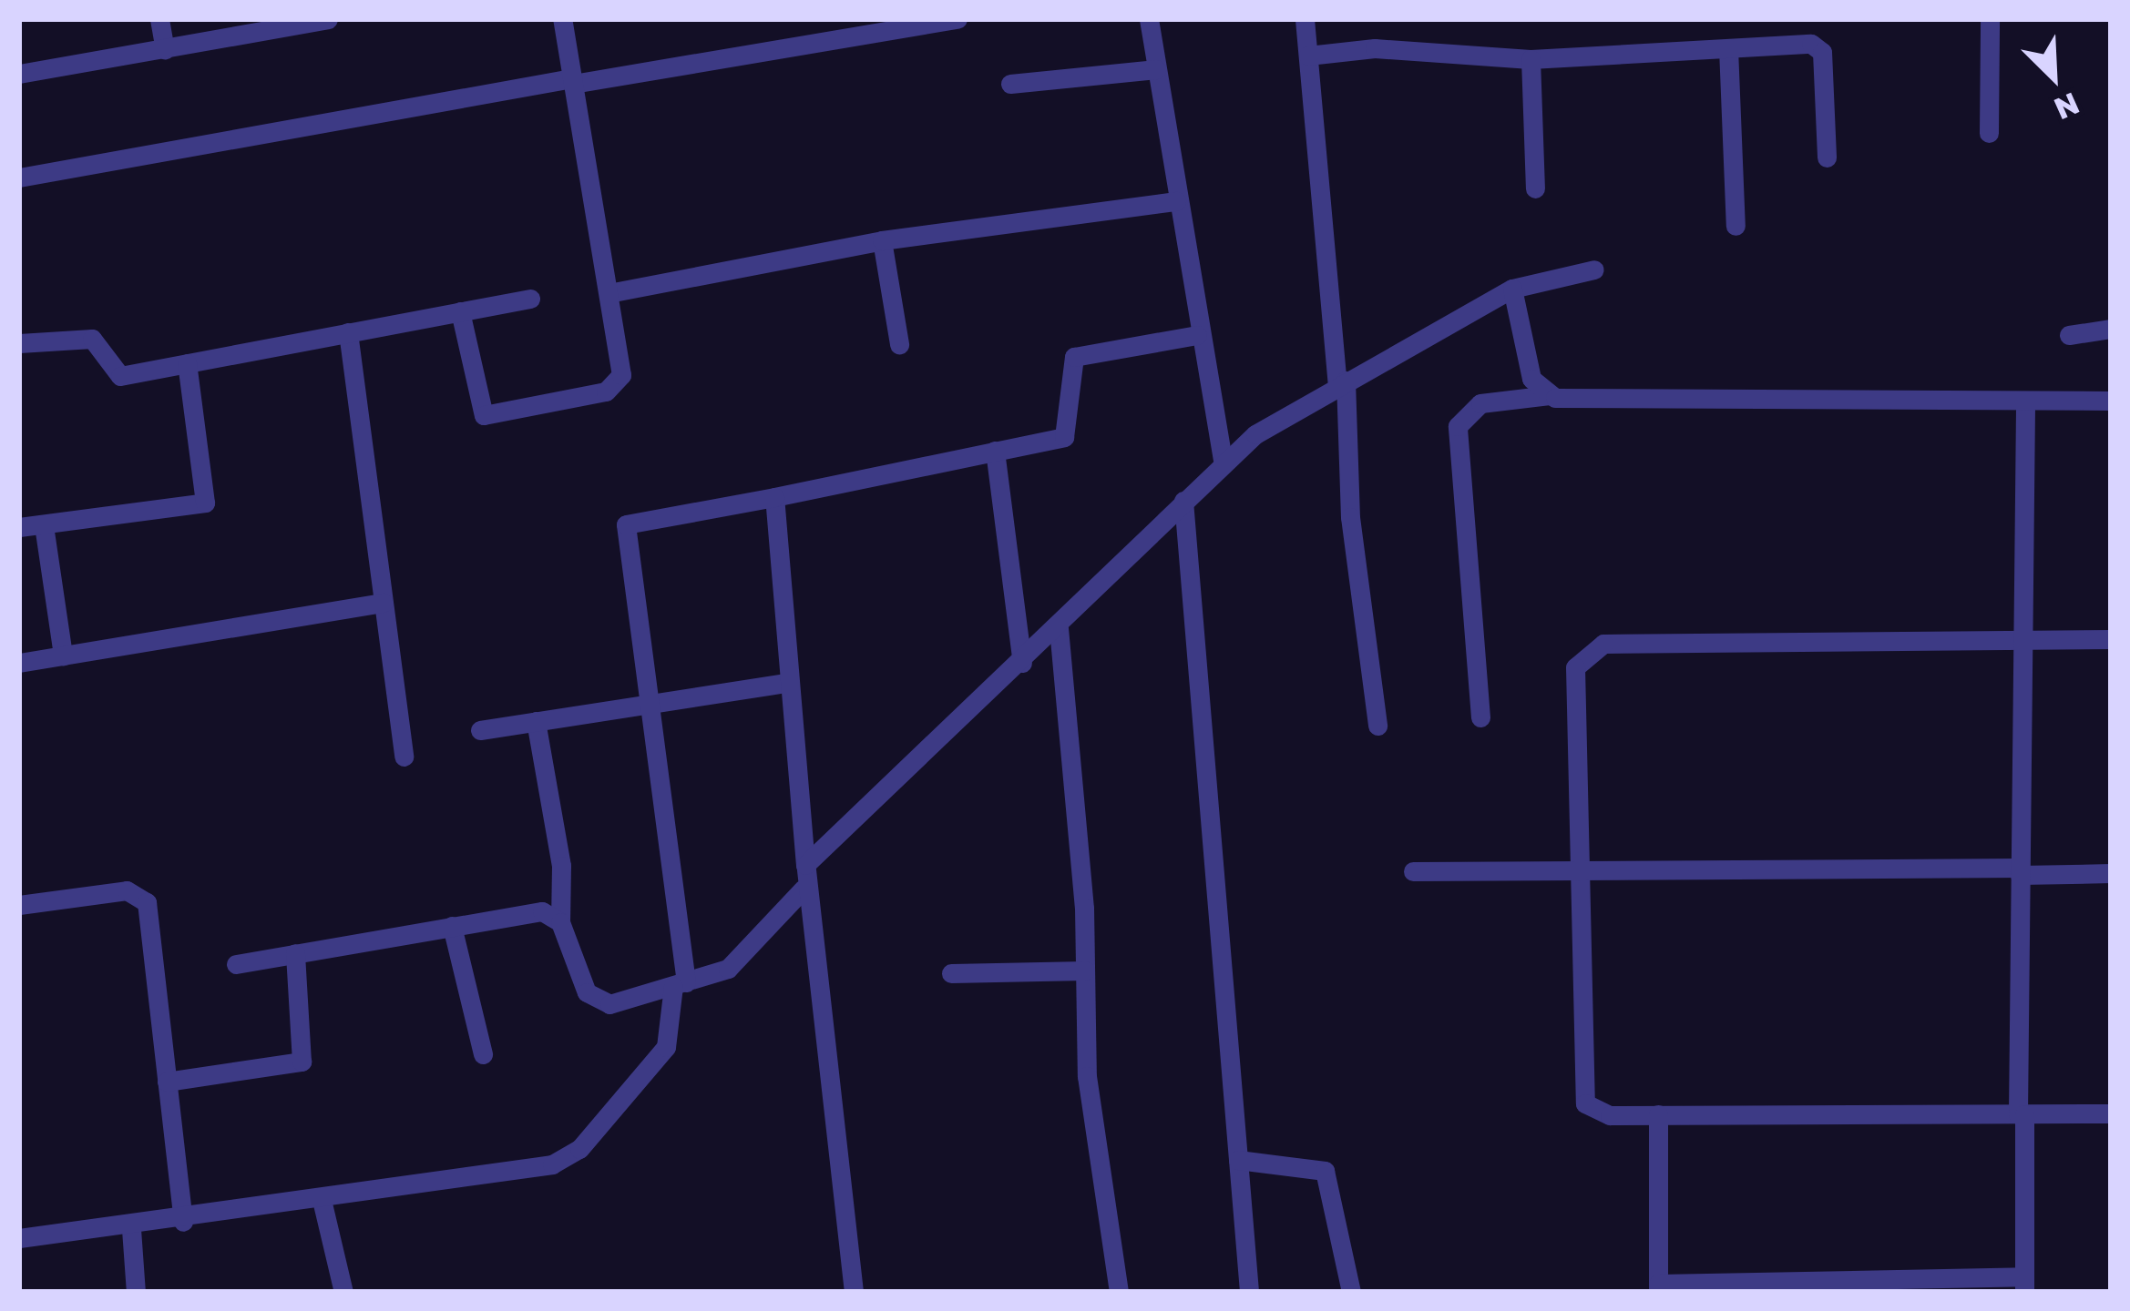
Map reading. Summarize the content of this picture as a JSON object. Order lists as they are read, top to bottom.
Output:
{
  "north": "bottom right"
}
